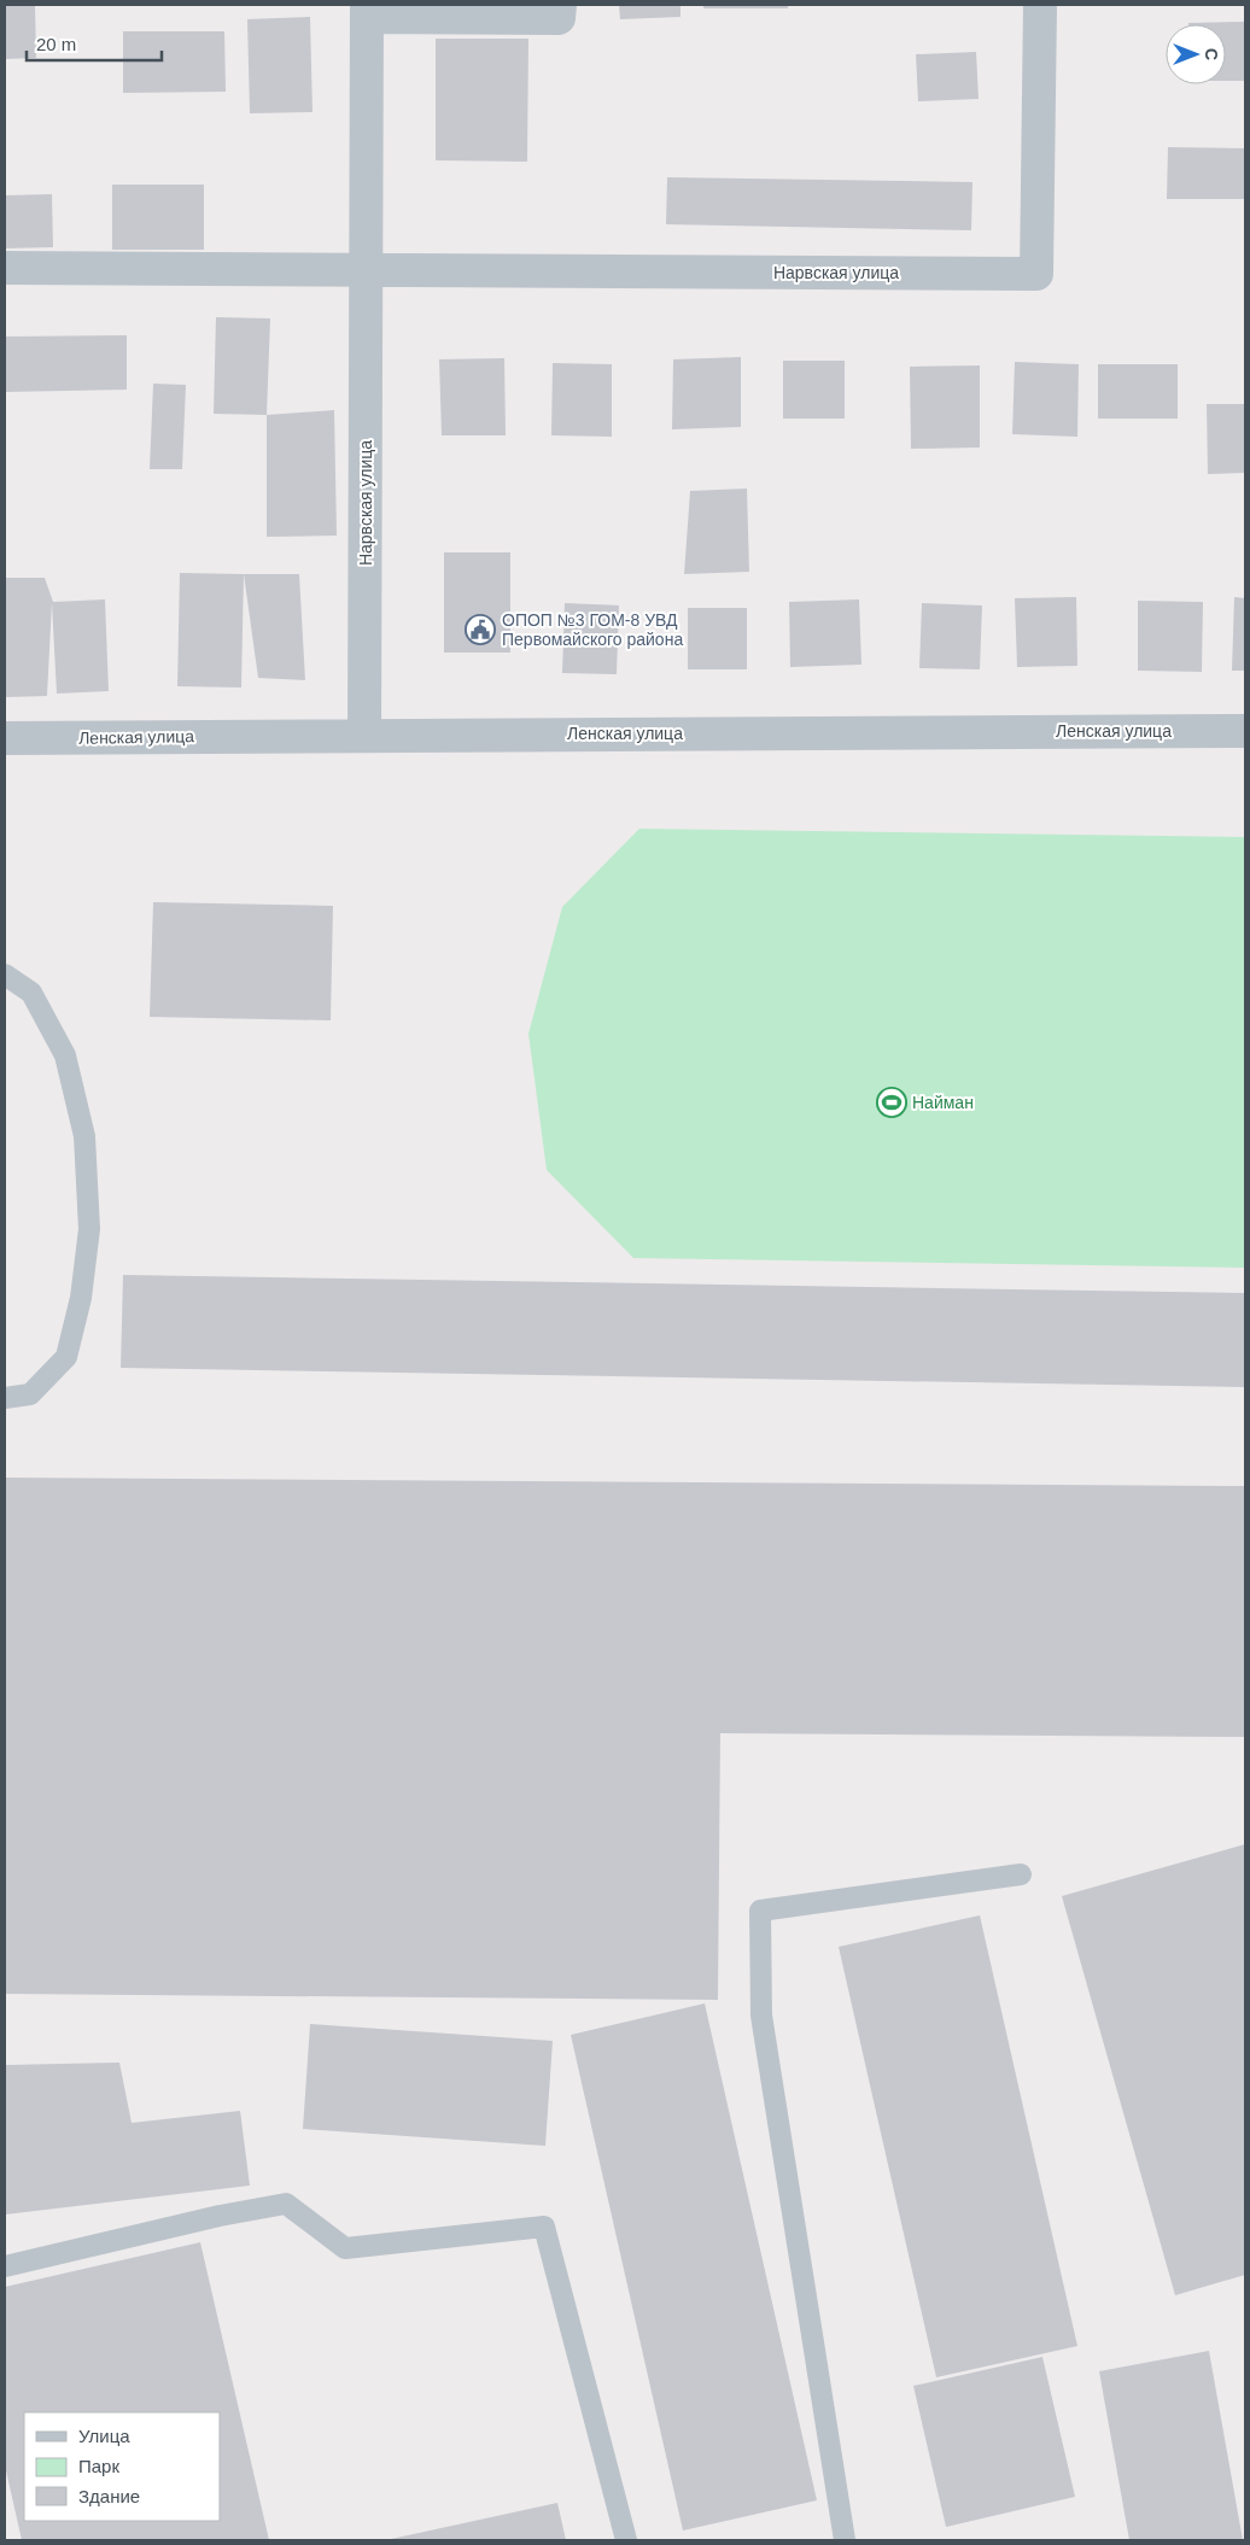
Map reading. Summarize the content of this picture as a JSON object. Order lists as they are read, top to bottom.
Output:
{
  "streets": {
    "street": ["Нарвская улица", "Ленская улица"]
  },
  "crossings": [
    ["Нарвская улица", "Ленская улица"]
  ],
  "places": {
    "public building": ["ОПОП №3 ГОМ-8 УВД Первомайского района"],
    "sports": ["Найман"]
  },
  "legend": ["Улица", "Парк", "Здание"],
  "scale_bar": "20 m",
  "north": "right"
}
